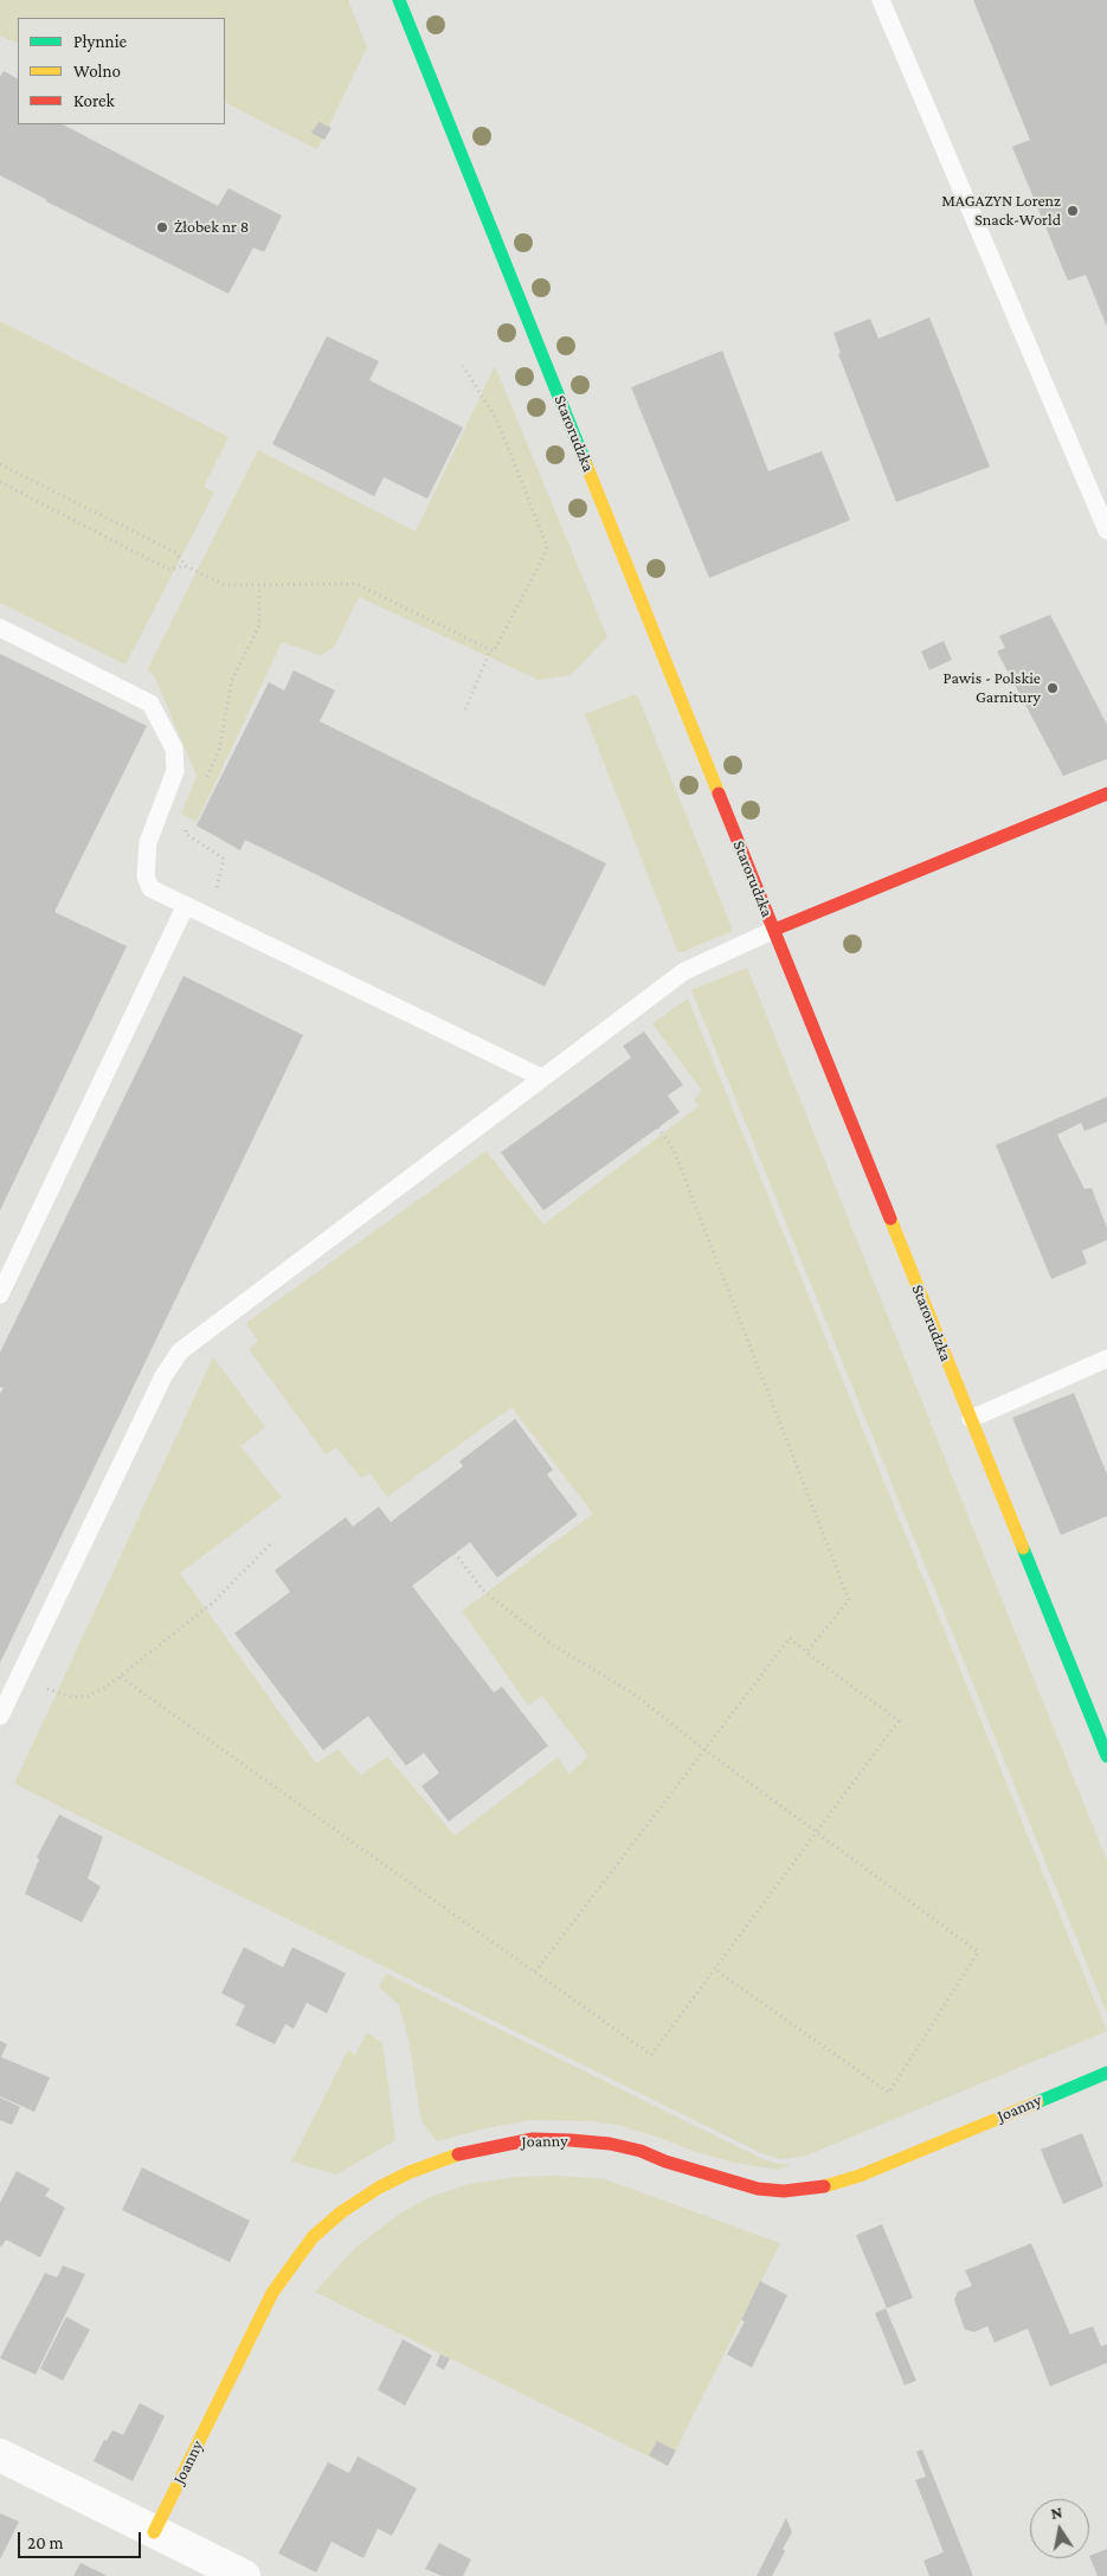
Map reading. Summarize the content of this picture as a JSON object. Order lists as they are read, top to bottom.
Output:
{
  "streets": {
    "street": ["Starorudzka", "Joanny"]
  },
  "places": ["MAGAZYN Lorenz Snack-World", "Żłobek nr 8", "Pawis - Polskie Garnitury"],
  "legend": ["Płynnie", "Wolno", "Korek"],
  "scale_bar": "20 m",
  "north": "top"
}
